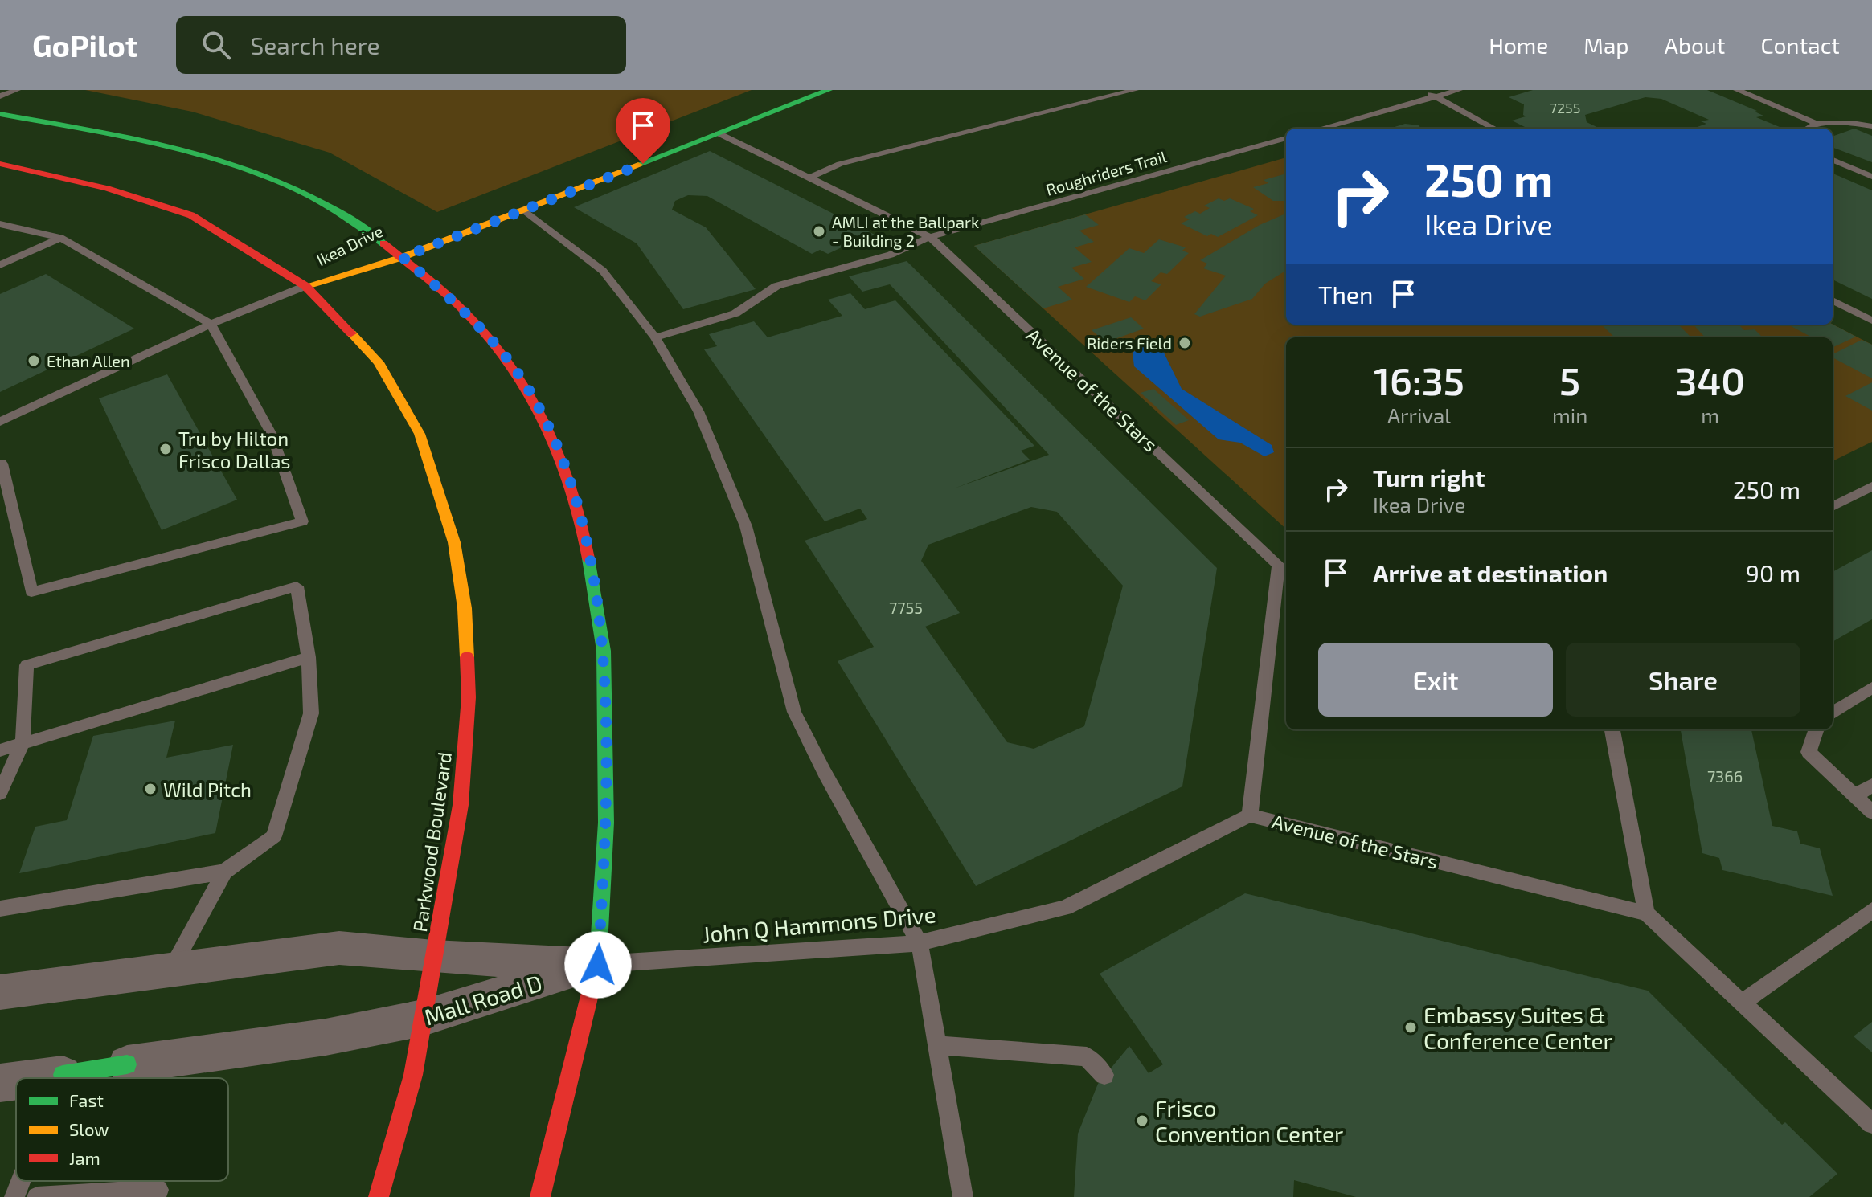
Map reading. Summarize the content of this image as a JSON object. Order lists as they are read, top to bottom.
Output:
{
  "streets": {
    "main road": ["Ikea Drive", "Parkwood Boulevard", "Mall Road D"],
    "lane": ["Roughriders Trail", "Avenue of the Stars", "John Q Hammons Drive"]
  },
  "crossings": [
    ["Roughriders Trail", "Avenue of the Stars"],
    ["Ikea Drive", "Parkwood Boulevard"],
    ["Avenue of the Stars", "John Q Hammons Drive"],
    ["Parkwood Boulevard", "Mall Road D"],
    ["John Q Hammons Drive", "Mall Road D"]
  ],
  "places": [
    "AMLI at the Ballpark - Building 2",
    "Riders Field",
    "Ethan Allen",
    "Tru by Hilton Frisco Dallas",
    "Wild Pitch",
    "Embassy Suites & Conference Center",
    "Frisco Convention Center"
  ],
  "house_numbers": ["7255", "7755", "7366"],
  "legend": ["Fast", "Slow", "Jam"],
  "page": {
    "header": "GoPilot",
    "search": "Search here",
    "nav": [
      "Home",
      "Map",
      "About",
      "Contact"
    ],
    "turn": ["250 m", "Ikea Drive"],
    "then": "Then",
    "eta": [
      "16:35",
      "Arrival",
      "5",
      "min",
      "340",
      "m"
    ],
    "list": [
      {
        "name": "Turn right",
        "note": "Ikea Drive",
        "value": "250 m"
      },
      {
        "name": "Arrive at destination",
        "value": "90 m"
      }
    ],
    "buttons": ["Exit", "Share"]
  }
}
